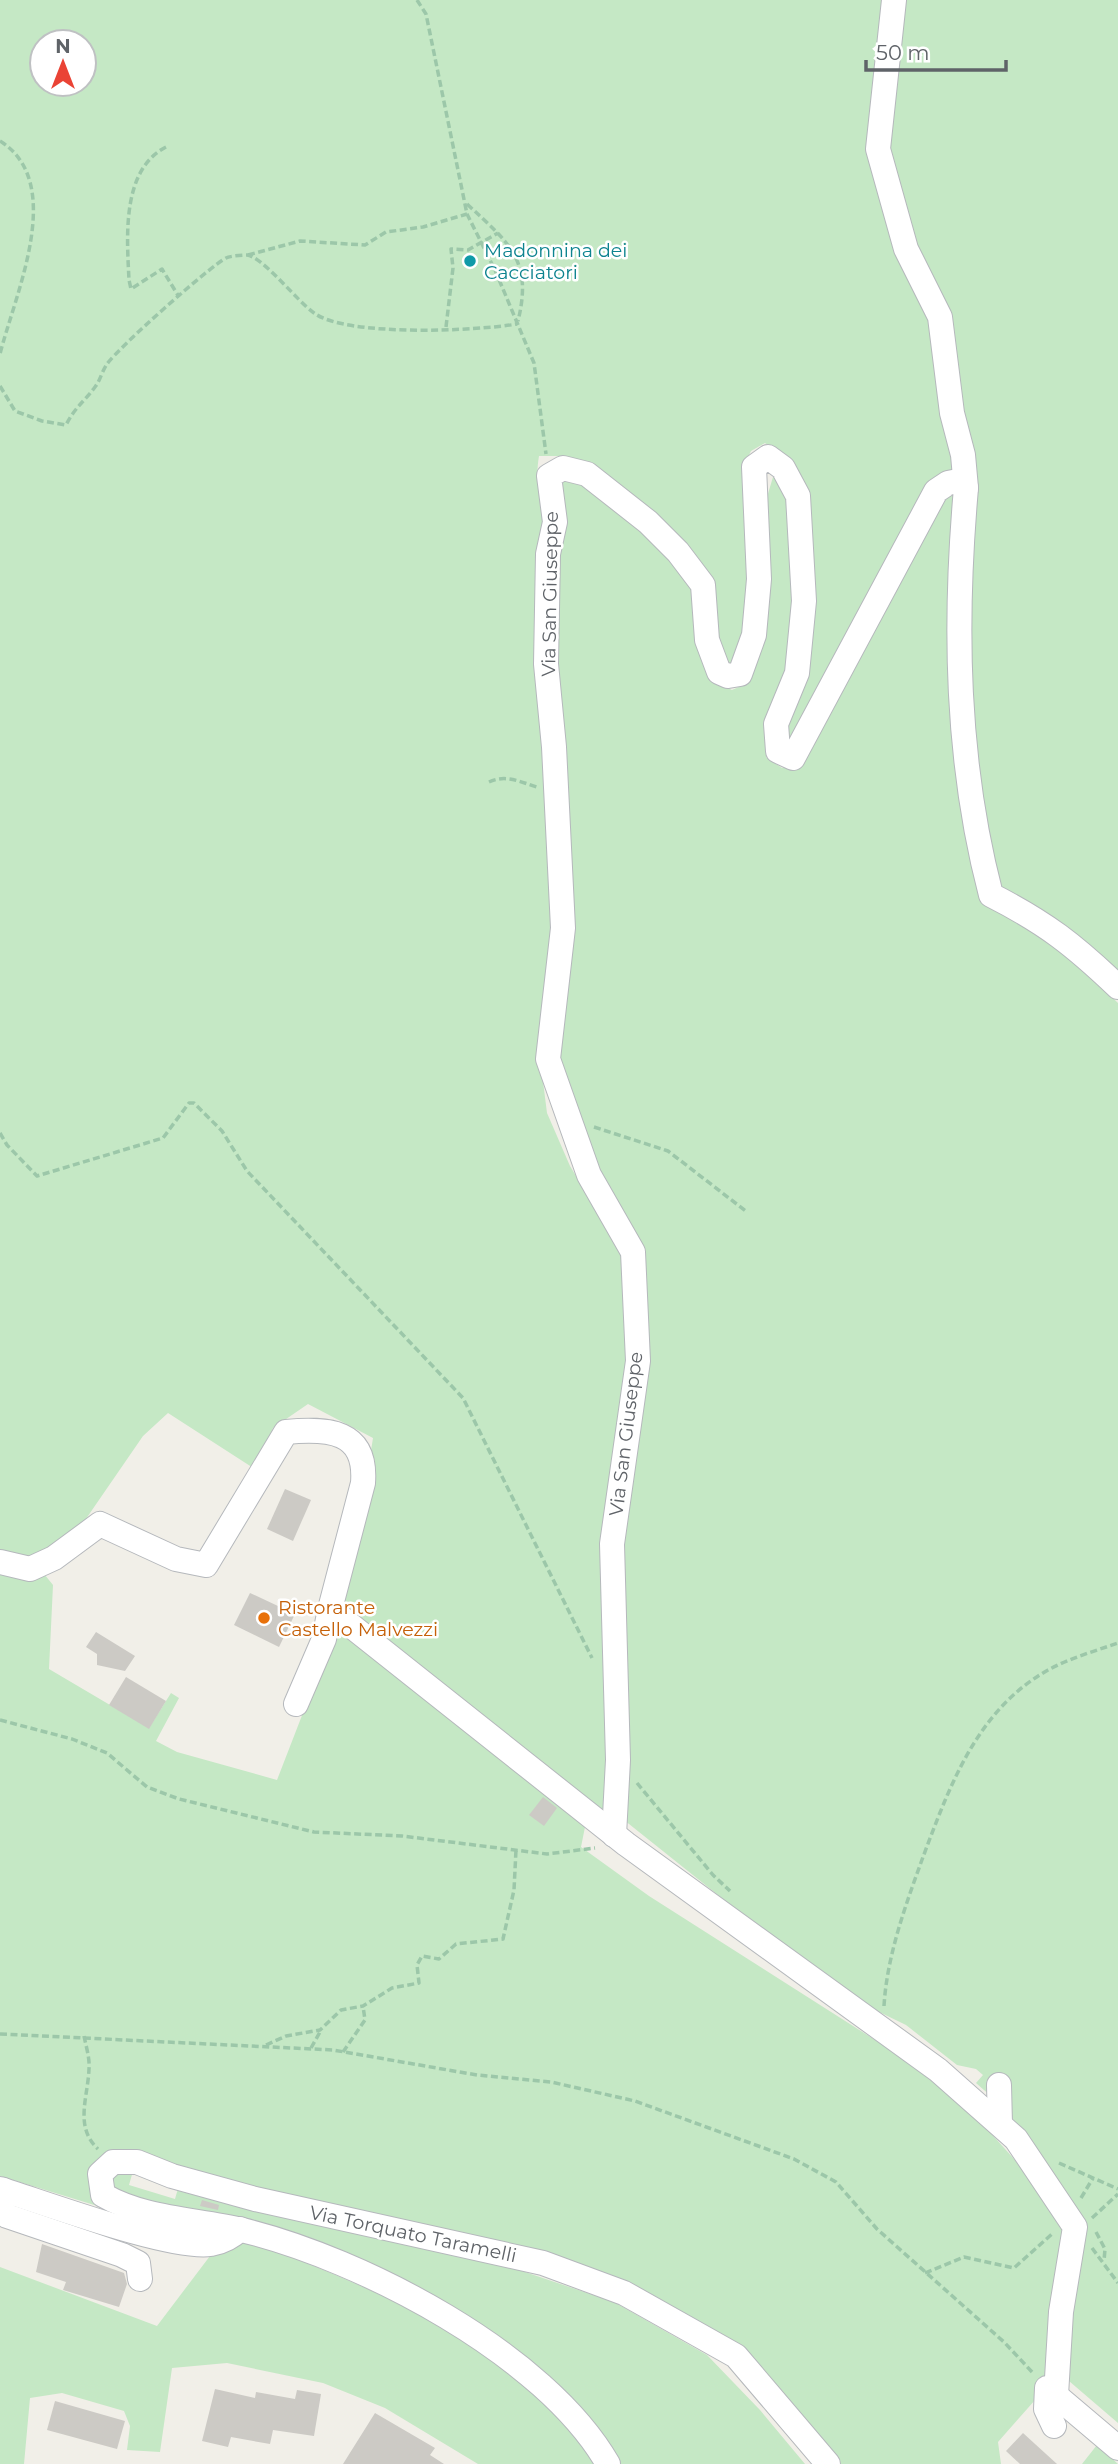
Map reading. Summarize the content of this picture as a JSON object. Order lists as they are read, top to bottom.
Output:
{
  "streets": {
    "street": ["Via San Giuseppe", "Via Torquato Taramelli"]
  },
  "places": ["Madonnina dei Cacciatori", "Ristorante Castello Malvezzi"],
  "scale_bar": "50 m",
  "north": "top"
}
